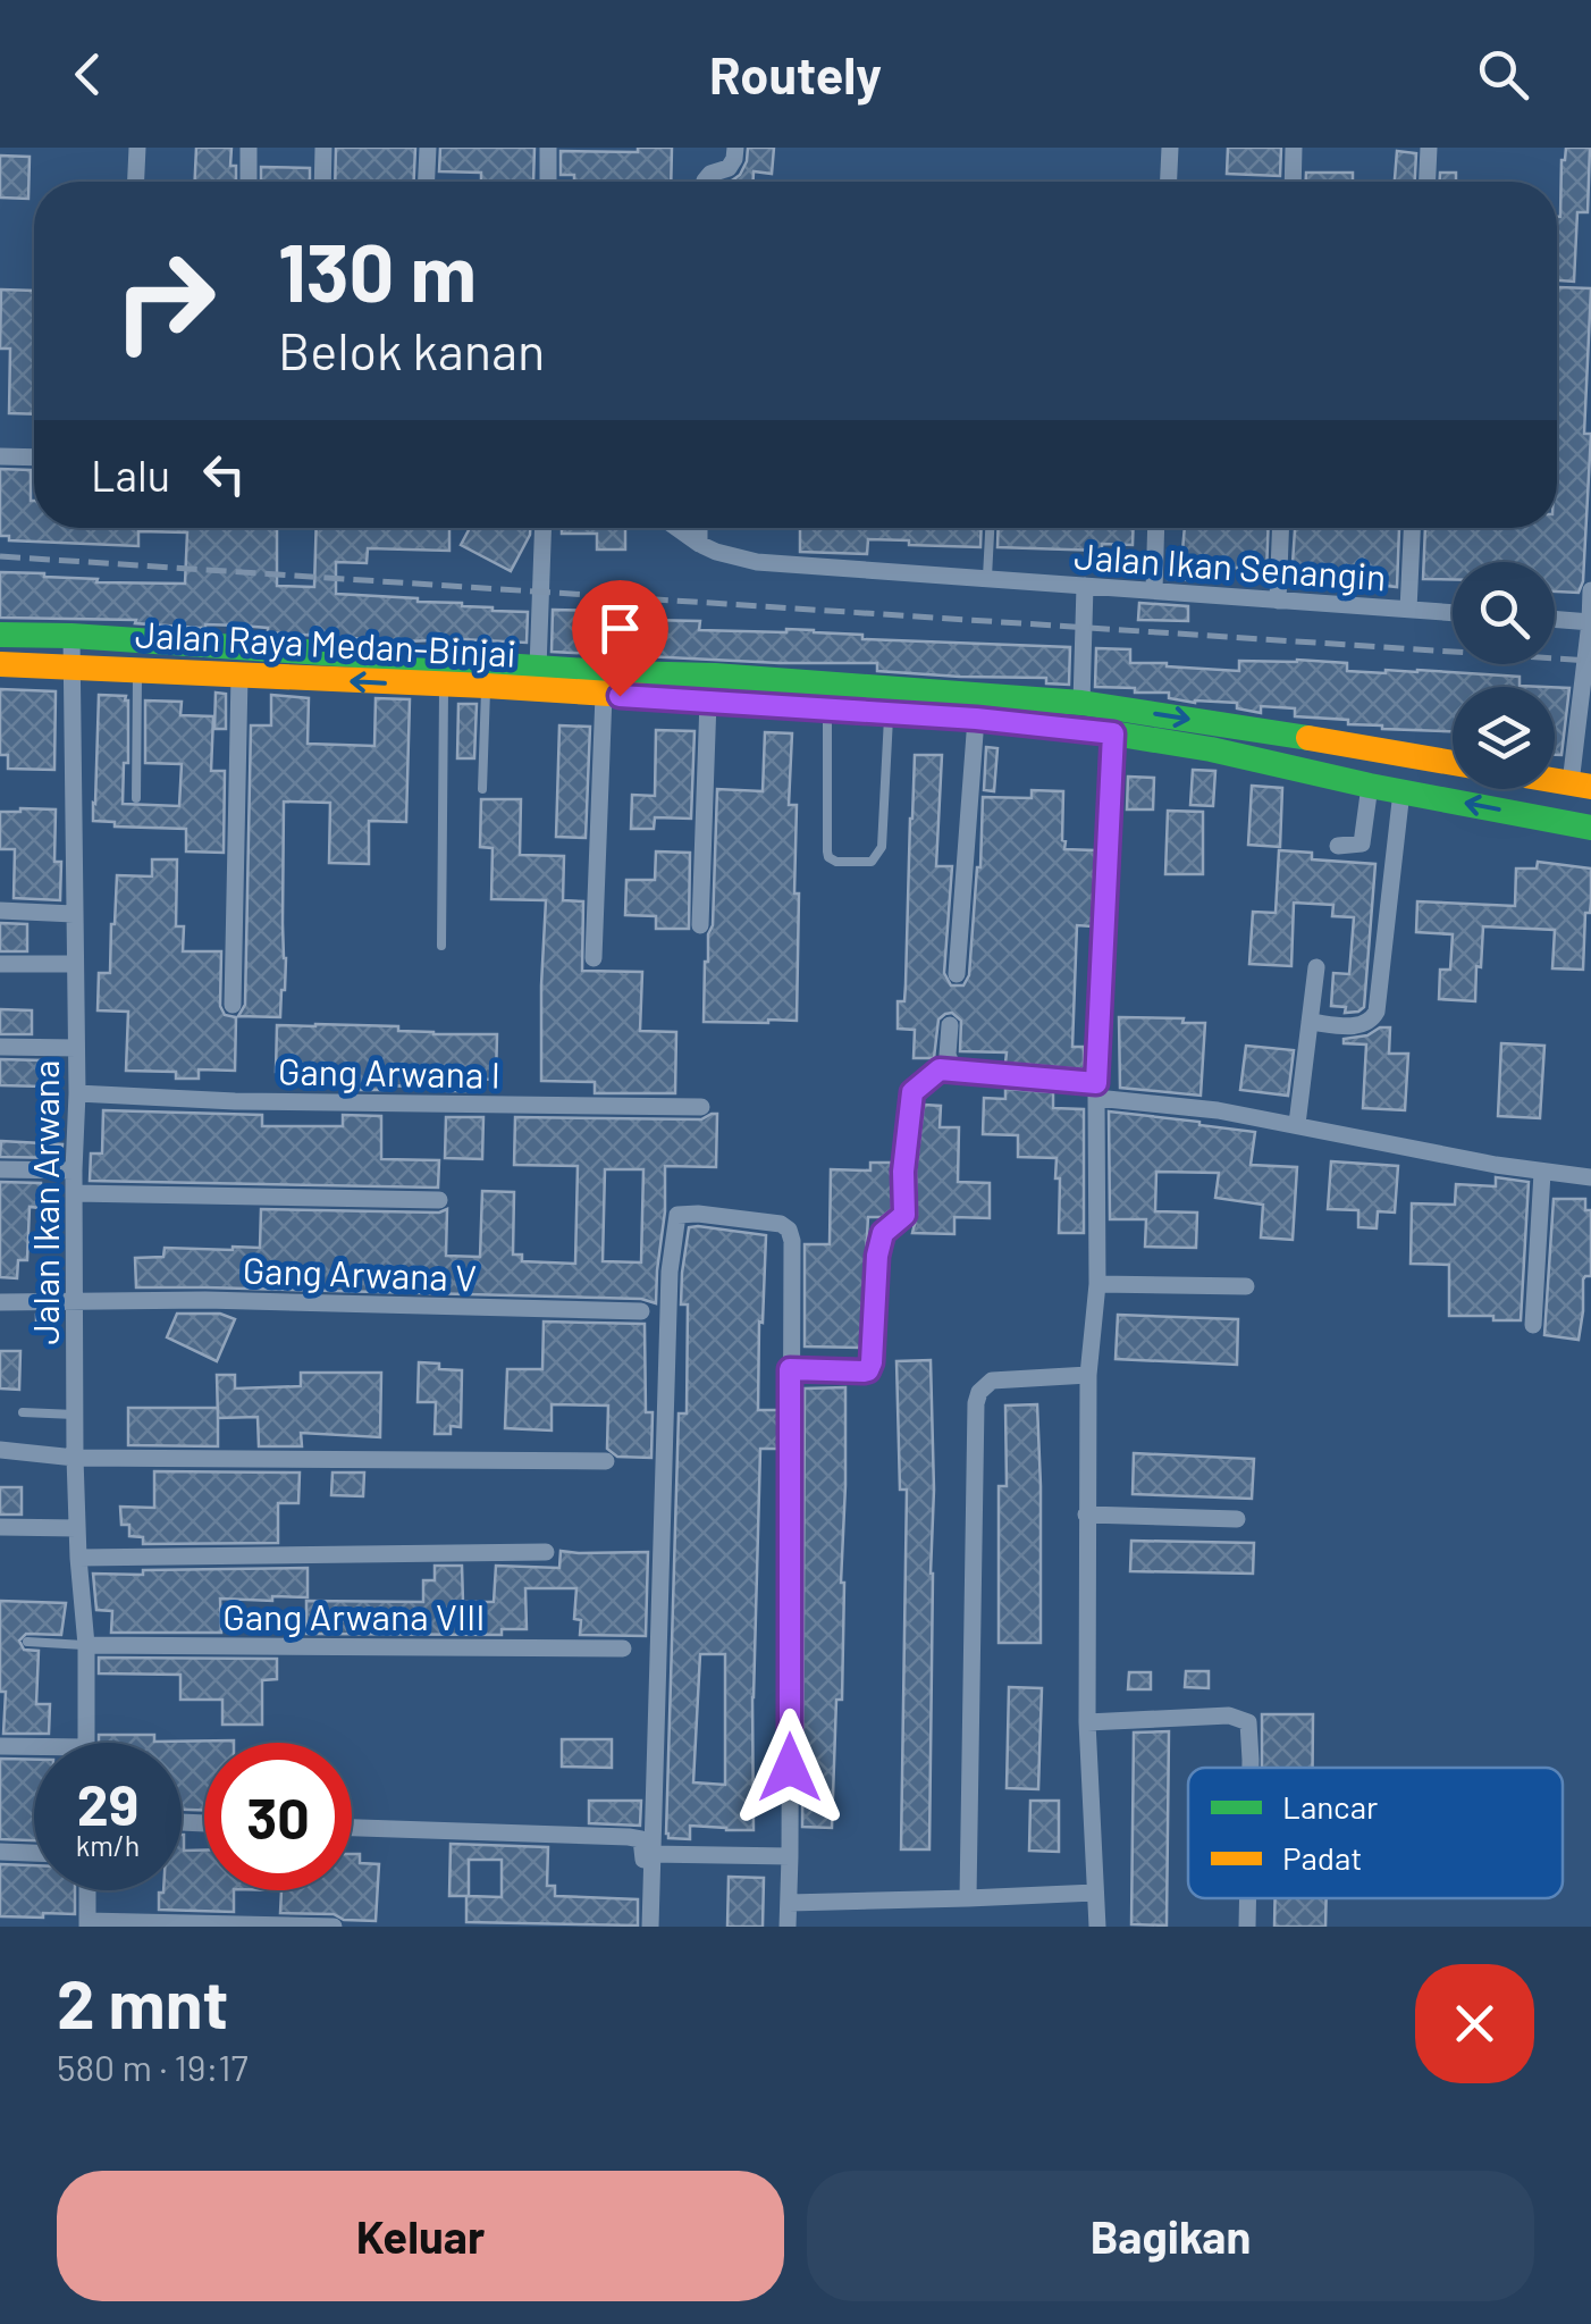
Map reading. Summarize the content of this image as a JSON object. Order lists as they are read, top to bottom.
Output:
{
  "streets": {
    "main road": ["Jalan Raya Medan-Binjai"],
    "street": [
      "Jalan Ikan Senangin",
      "Gang Arwana I",
      "Jalan Ikan Arwana",
      "Gang Arwana V",
      "Gang Arwana VIII"
    ]
  },
  "crossings": [
    ["Jalan Raya Medan-Binjai", "Jalan Ikan Arwana"],
    ["Gang Arwana I", "Jalan Ikan Arwana"],
    ["Jalan Ikan Arwana", "Gang Arwana V"],
    ["Jalan Ikan Arwana", "Gang Arwana VIII"]
  ],
  "legend": ["Lancar", "Padat"],
  "page": {
    "header": "Routely",
    "turn": ["130 m", "Belok kanan"],
    "then": "Lalu",
    "speed": "29 km/h",
    "limit": "30",
    "heading": ["2 mnt", "580 m · 19:17"],
    "buttons": ["Keluar", "Bagikan"]
  }
}
